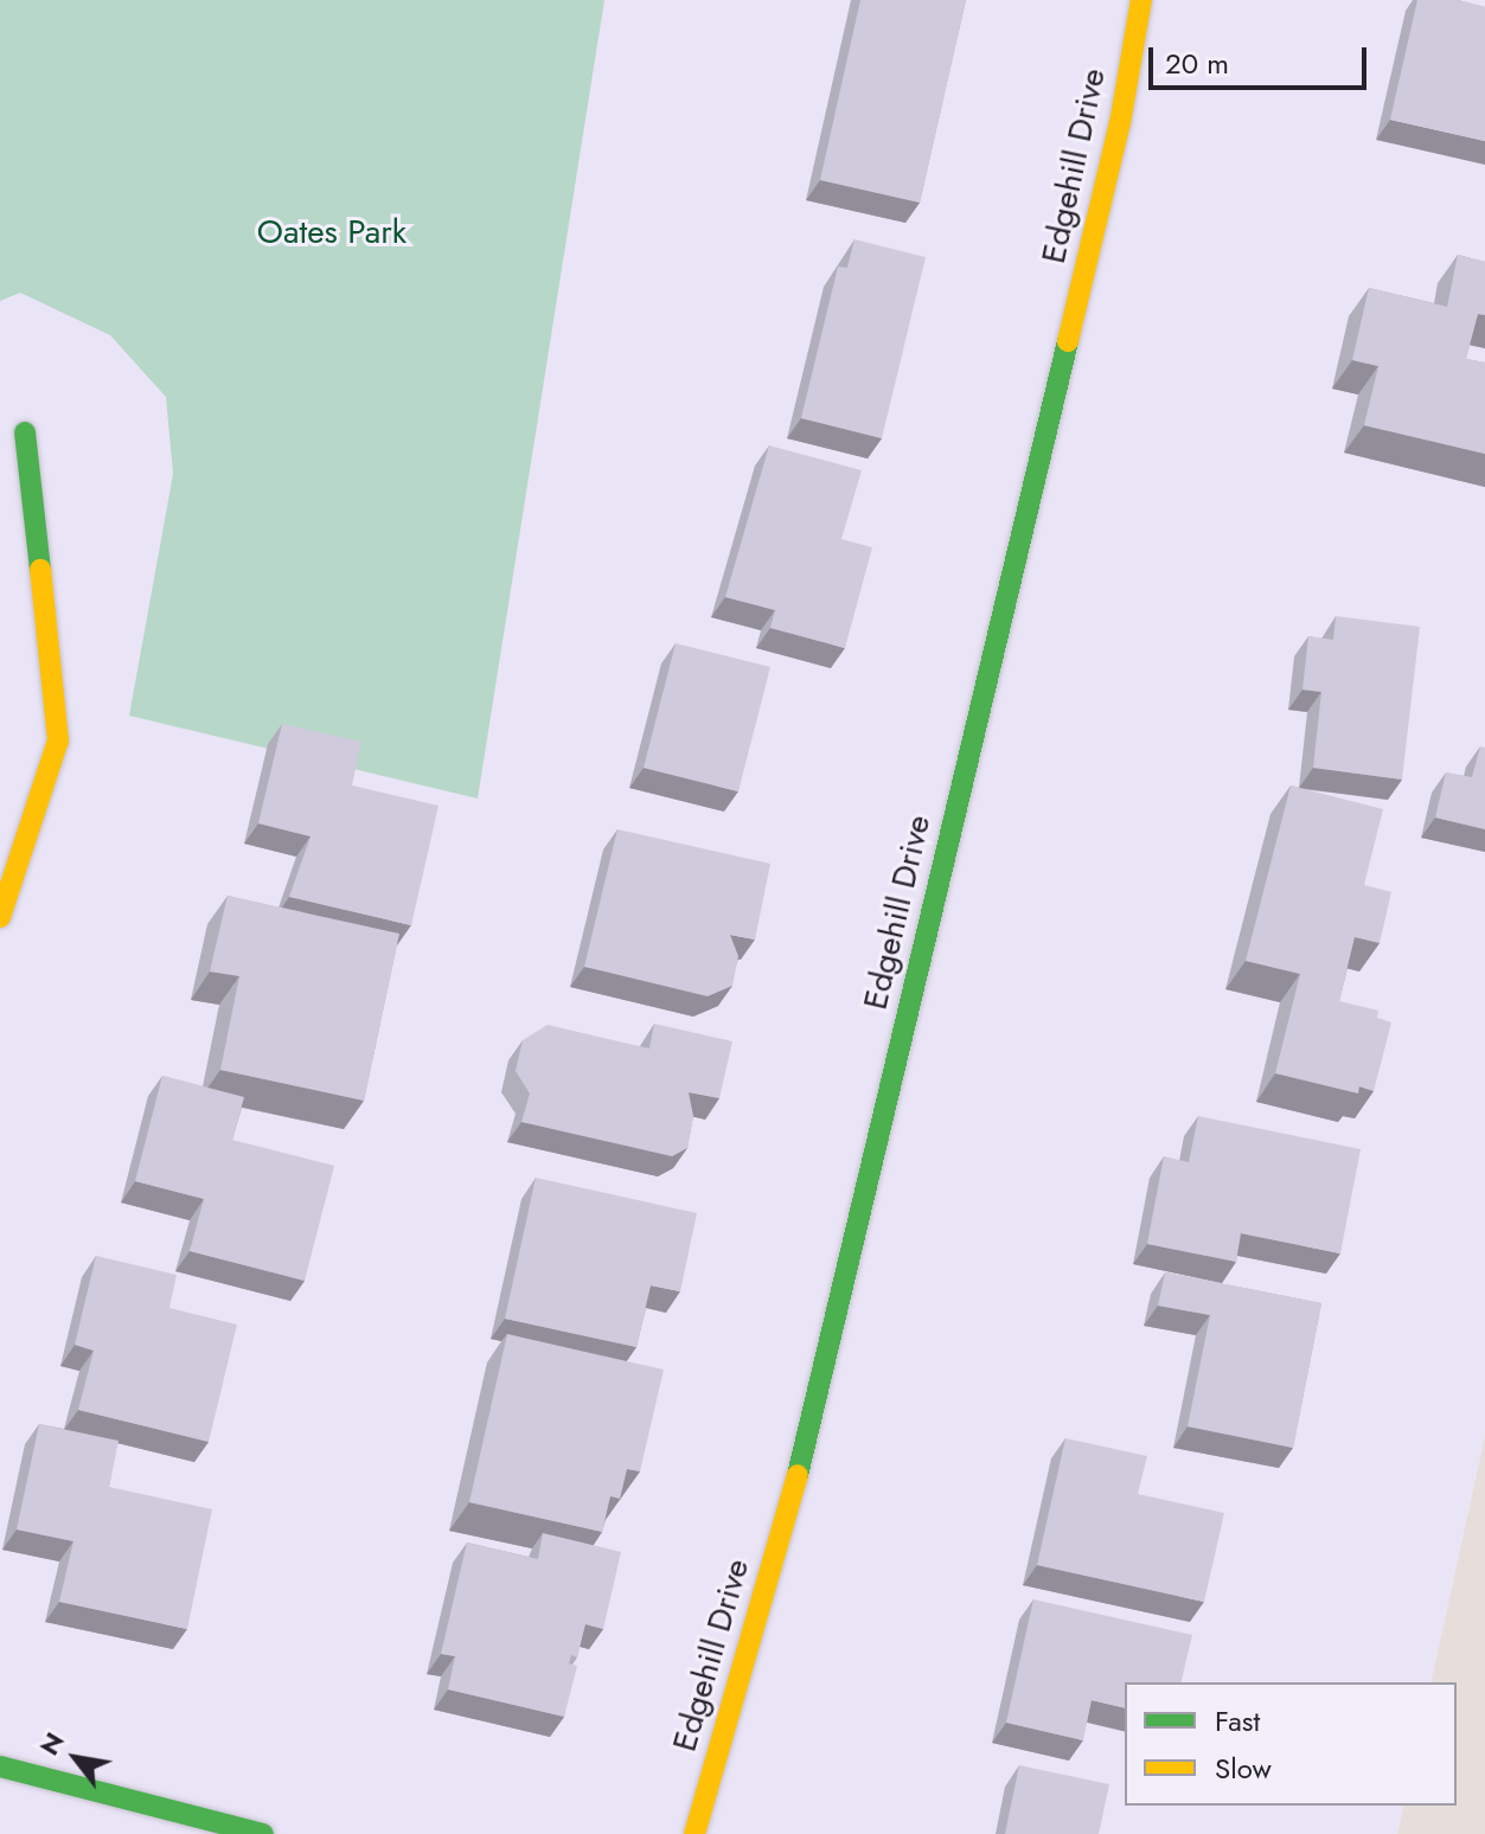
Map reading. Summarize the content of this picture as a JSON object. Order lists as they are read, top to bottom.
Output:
{
  "streets": {
    "street": ["Edgehill Drive"]
  },
  "parks": ["Oates Park"],
  "legend": ["Fast", "Slow"],
  "scale_bar": "20 m",
  "north": "top left"
}
